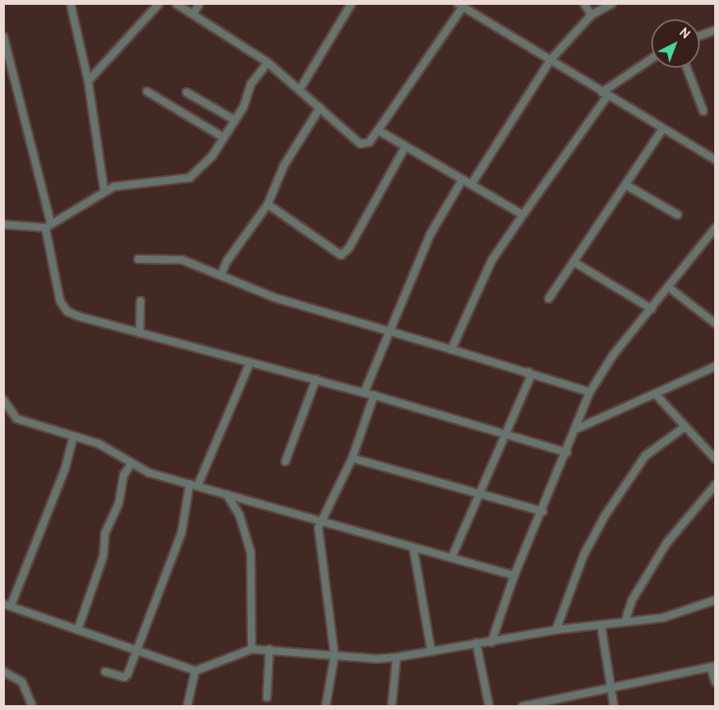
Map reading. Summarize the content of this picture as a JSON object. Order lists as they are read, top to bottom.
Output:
{
  "north": "top right"
}
